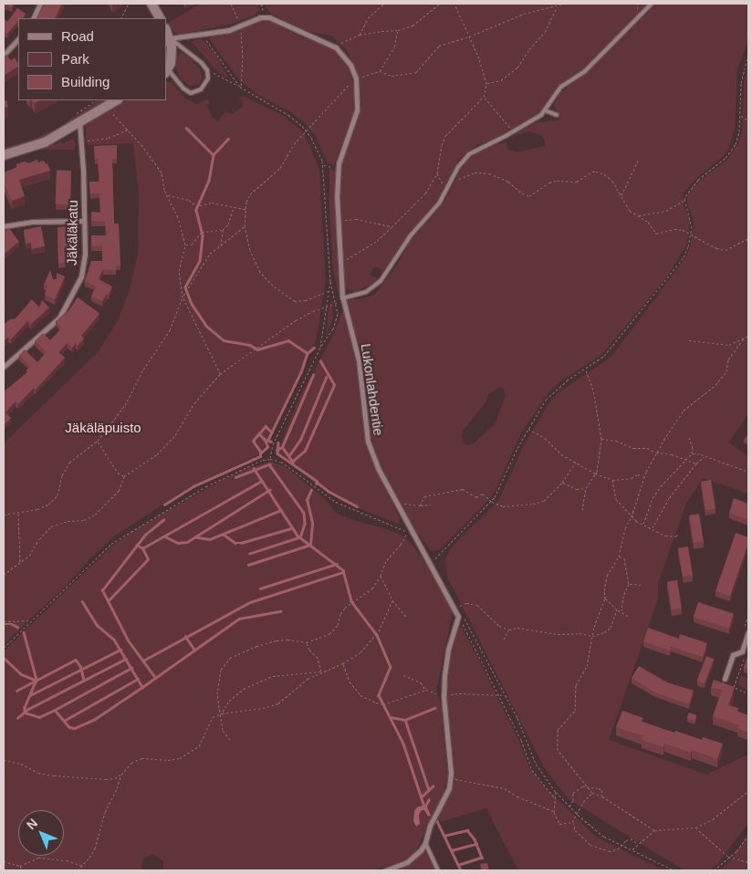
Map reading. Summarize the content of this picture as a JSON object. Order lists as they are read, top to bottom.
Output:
{
  "streets": {
    "street": ["Jäkäläkatu", "Lukonlahdentie"]
  },
  "parks": ["Jäkäläpuisto"],
  "legend": ["Road", "Park", "Building"],
  "north": "top left"
}
